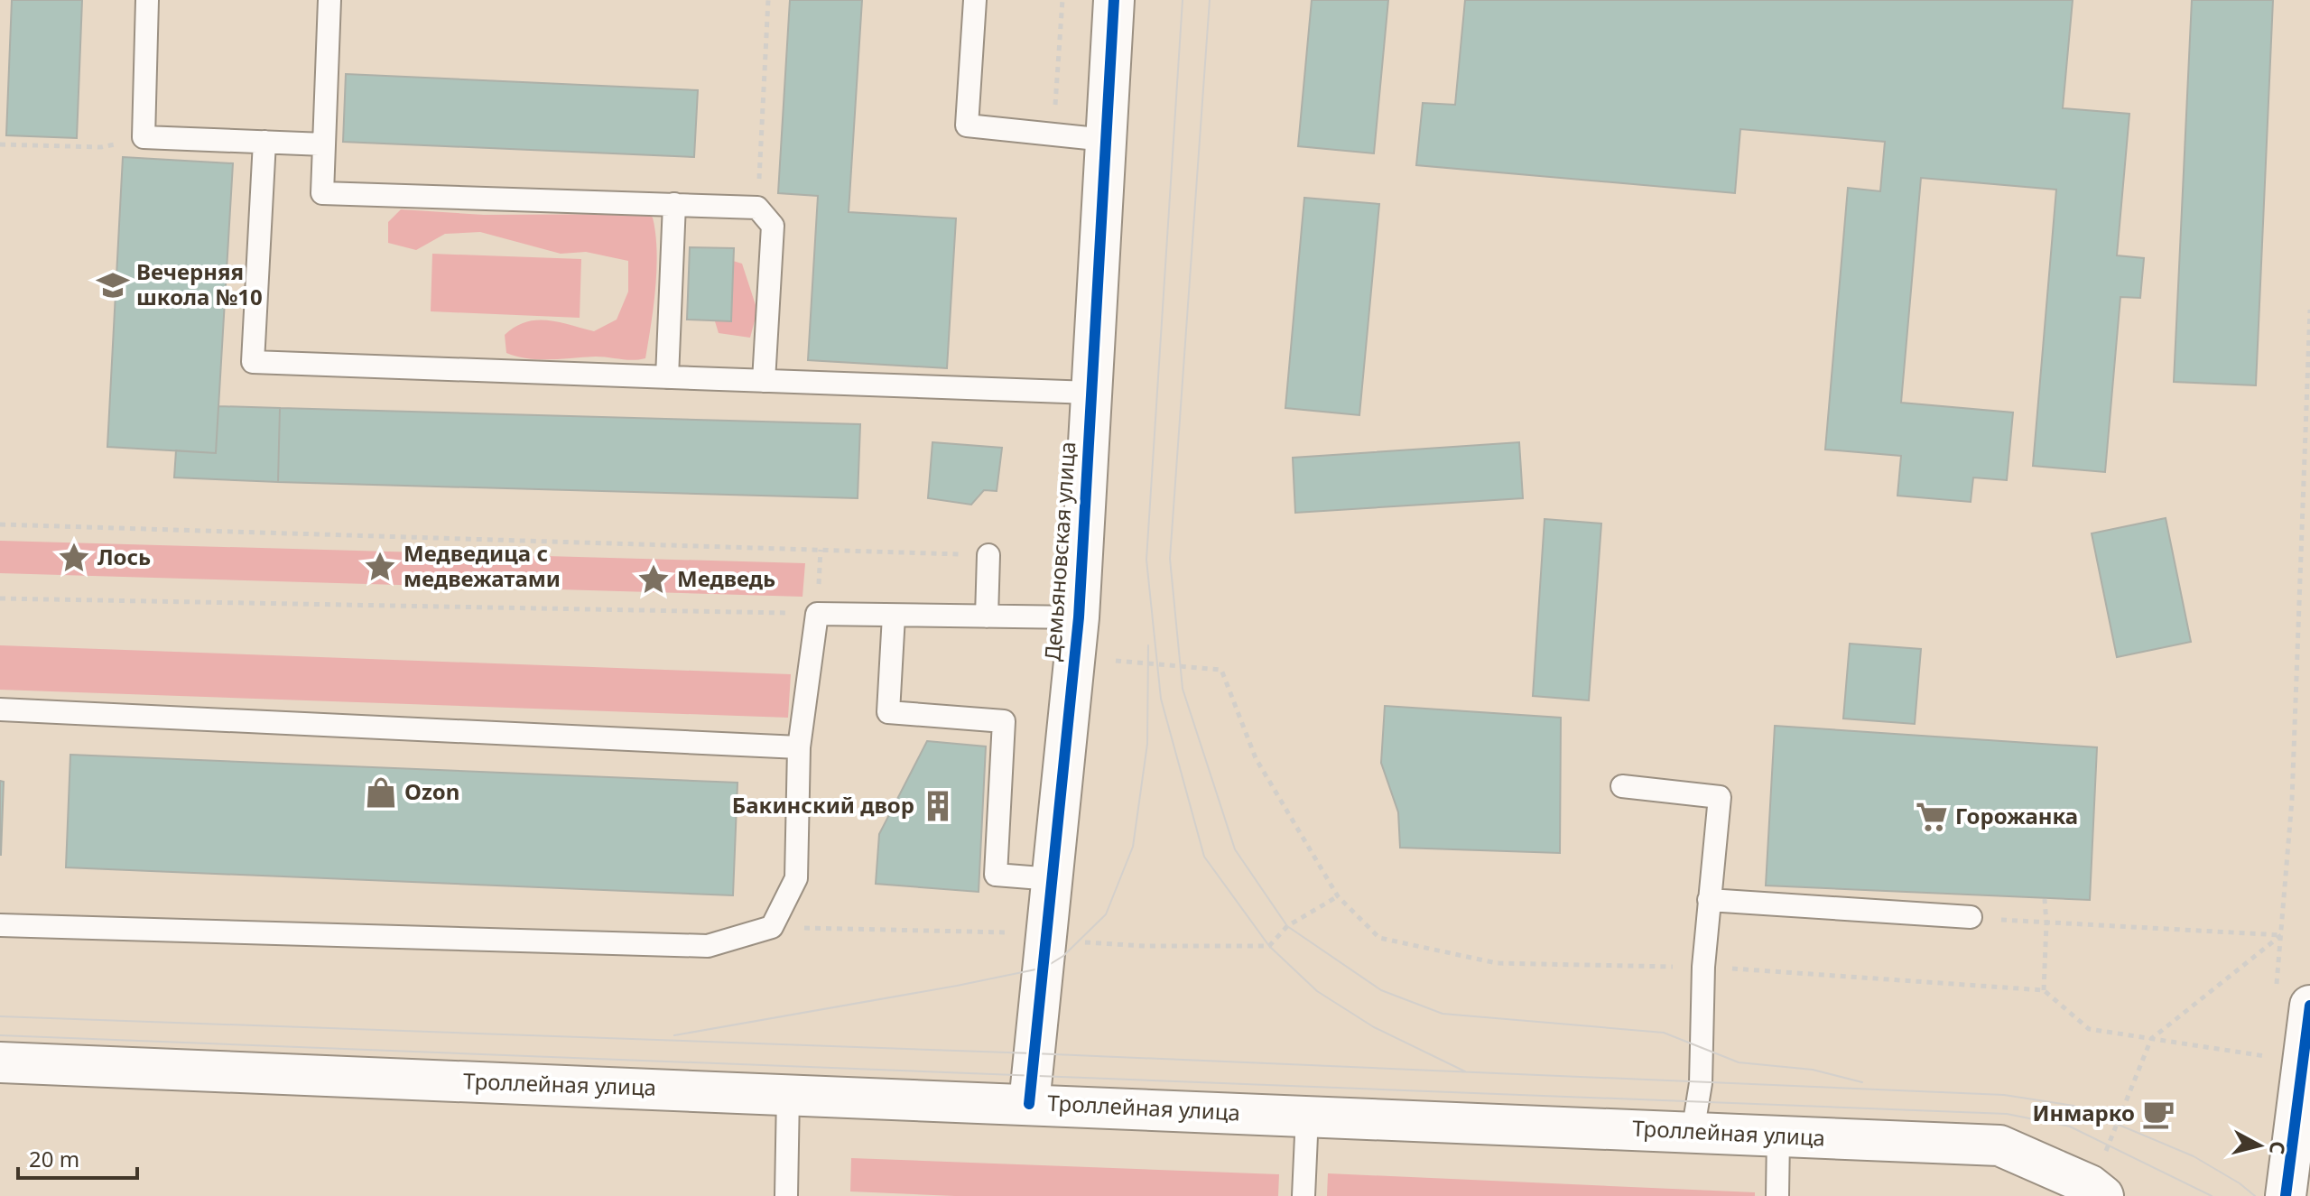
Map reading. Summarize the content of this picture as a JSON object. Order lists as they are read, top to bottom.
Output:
{
  "streets": {
    "main road": ["Демьяновская улица", "Троллейная улица"]
  },
  "crossings": [
    ["Демьяновская улица", "Троллейная улица"]
  ],
  "places": {
    "school or university": ["Вечерняя школа №10"],
    "place": ["Лось", "Медведица с медвежатами", "Медведь"],
    "shop": ["Ozon"],
    "building": ["Бакинский двор"],
    "supermarket": ["Горожанка"],
    "cafe": ["Инмарко"]
  },
  "scale_bar": "20 m",
  "north": "right"
}
